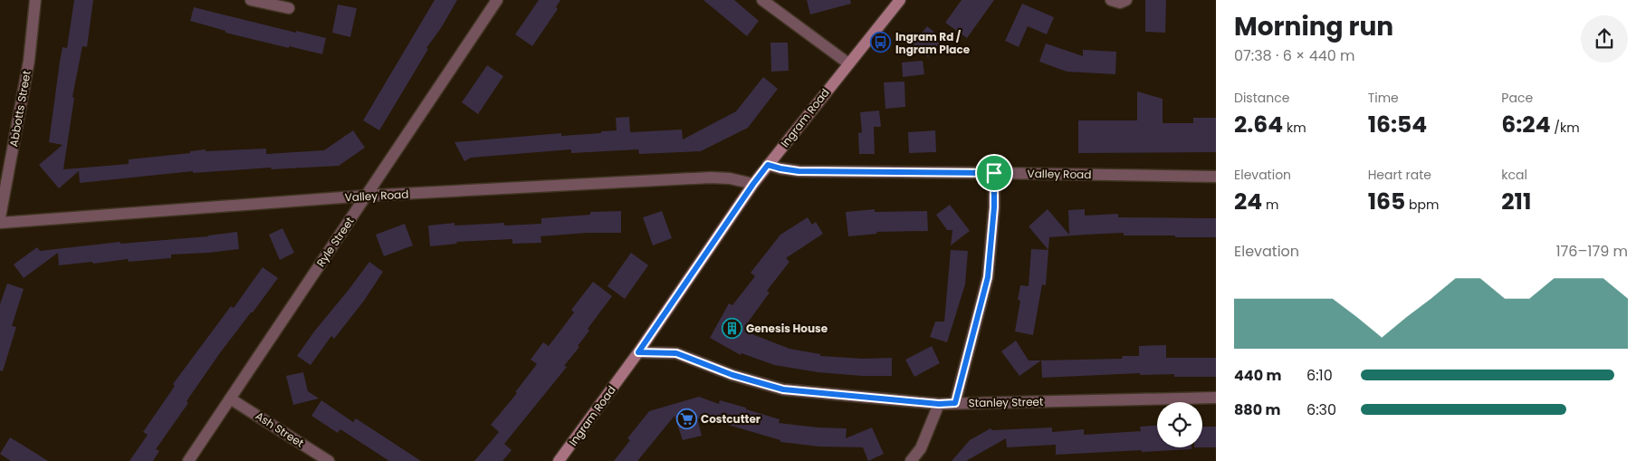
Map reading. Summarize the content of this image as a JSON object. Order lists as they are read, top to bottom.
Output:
{
  "streets": {
    "street": [
      "Abbotts Street",
      "Ingram Road",
      "Valley Road",
      "Ryle Street",
      "Stanley Street",
      "Ash Street"
    ]
  },
  "crossings": [
    ["Ingram Road", "Valley Road"],
    ["Ingram Road", "Stanley Street"],
    ["Valley Road", "Ryle Street"],
    ["Ryle Street", "Ash Street"]
  ],
  "places": {
    "bus stop": ["Ingram Rd / Ingram Place"],
    "building": ["Genesis House"],
    "supermarket": ["Costcutter"]
  },
  "page": {
    "heading": ["Morning run", "07:38 · 6 × 440 m"],
    "stats": [
      ["Distance", "2.64 km"],
      ["Time", "16:54"],
      ["Pace", "6:24 /km"],
      ["Elevation", "24 m"],
      ["Heart rate", "165 bpm"],
      ["kcal", "211"]
    ],
    "chart": ["Elevation", "176–179 m"],
    "list": [
      {
        "name": "440 m",
        "note": "6:10"
      },
      {
        "name": "880 m",
        "note": "6:30"
      }
    ]
  }
}
